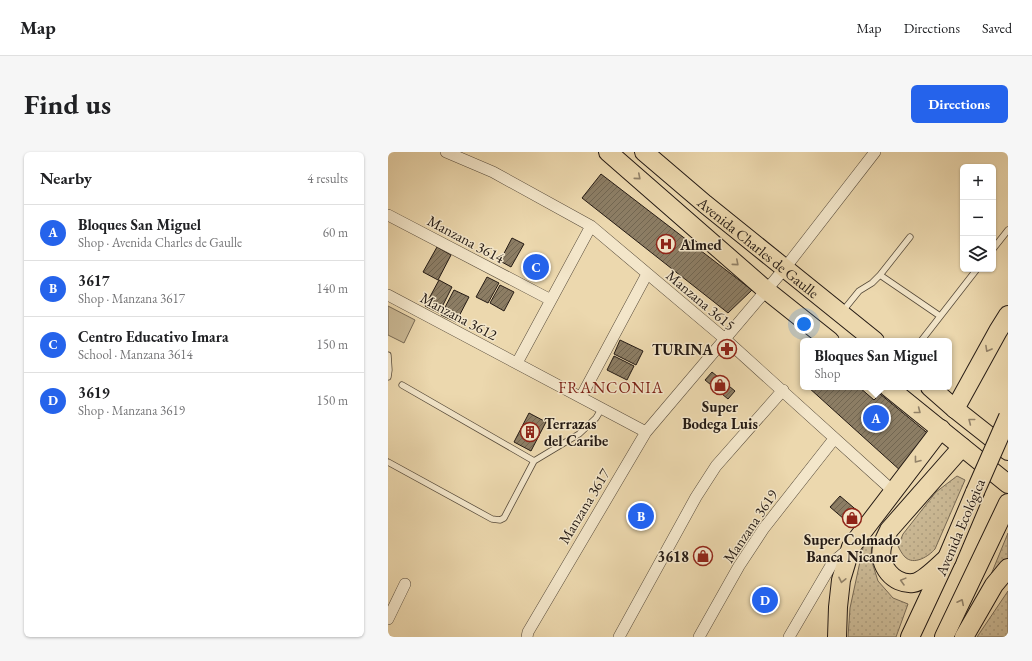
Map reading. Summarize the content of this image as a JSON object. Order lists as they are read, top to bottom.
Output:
{
  "streets": {
    "main road": ["Avenida Charles de Gaulle", "Avenida Ecológica"],
    "street": [
      "Manzana 3614",
      "Manzana 3615",
      "Manzana 3612",
      "Manzana 3617",
      "Manzana 3619"
    ]
  },
  "crossings": [
    ["Avenida Charles de Gaulle", "Manzana 3617"],
    ["Manzana 3615", "Manzana 3617"],
    ["Manzana 3615", "Manzana 3619"],
    ["Manzana 3612", "Manzana 3617"]
  ],
  "districts": ["FRANCONIA"],
  "places": {
    "hospital": ["Almed"],
    "pharmacy": ["TURINA"],
    "shop": ["Super Bodega Luis", "Super Colmado Banca Nicanor", "3618"],
    "building": ["Terrazas del Caribe"]
  },
  "page": {
    "header": "Map",
    "nav": ["Map", "Directions", "Saved"],
    "buttons": "Directions",
    "title": "Find us",
    "heading": ["Nearby", "4 results"],
    "map_buttons": ["+", "−"],
    "list": [
      {
        "mark": "A",
        "name": "Bloques San Miguel",
        "note": "Shop · Avenida Charles de Gaulle",
        "value": "60 m"
      },
      {
        "mark": "B",
        "name": "3617",
        "note": "Shop · Manzana 3617",
        "value": "140 m"
      },
      {
        "mark": "C",
        "name": "Centro Educativo Imara",
        "note": "School · Manzana 3614",
        "value": "150 m"
      },
      {
        "mark": "D",
        "name": "3619",
        "note": "Shop · Manzana 3619",
        "value": "150 m"
      }
    ],
    "pins": [
      "C",
      "A",
      "B",
      "D"
    ],
    "popup": ["Bloques San Miguel", "Shop"]
  }
}
